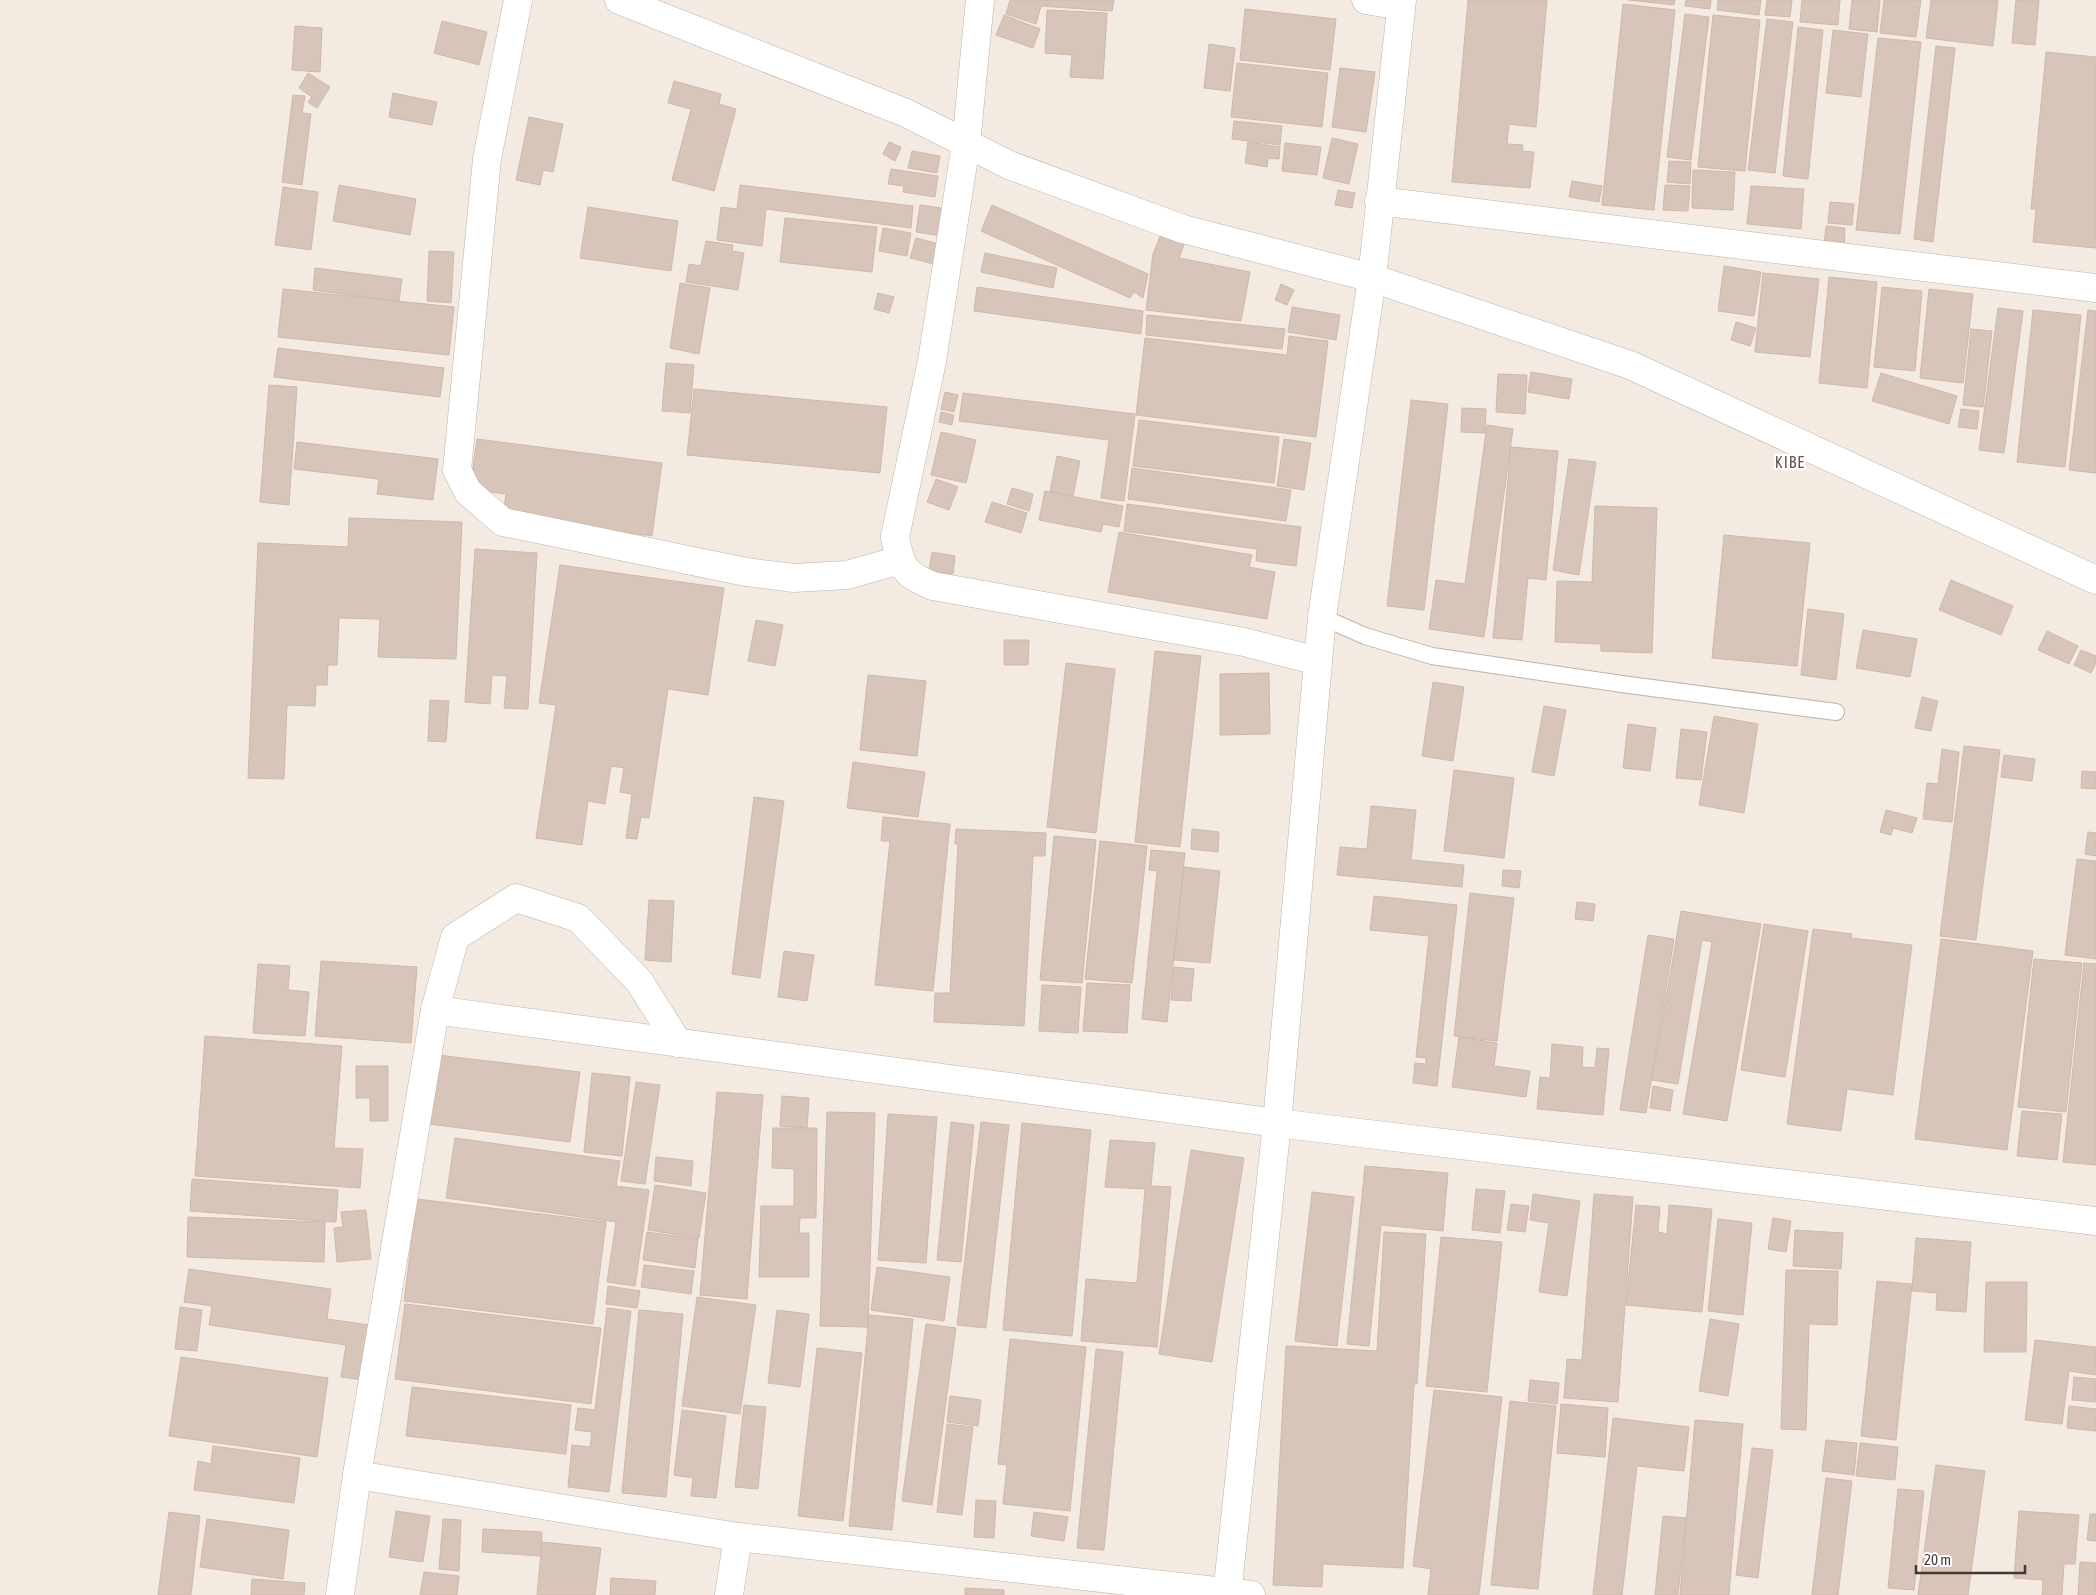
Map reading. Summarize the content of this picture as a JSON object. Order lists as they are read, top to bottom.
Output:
{
  "districts": ["KIBE"],
  "scale_bar": "20 m"
}
